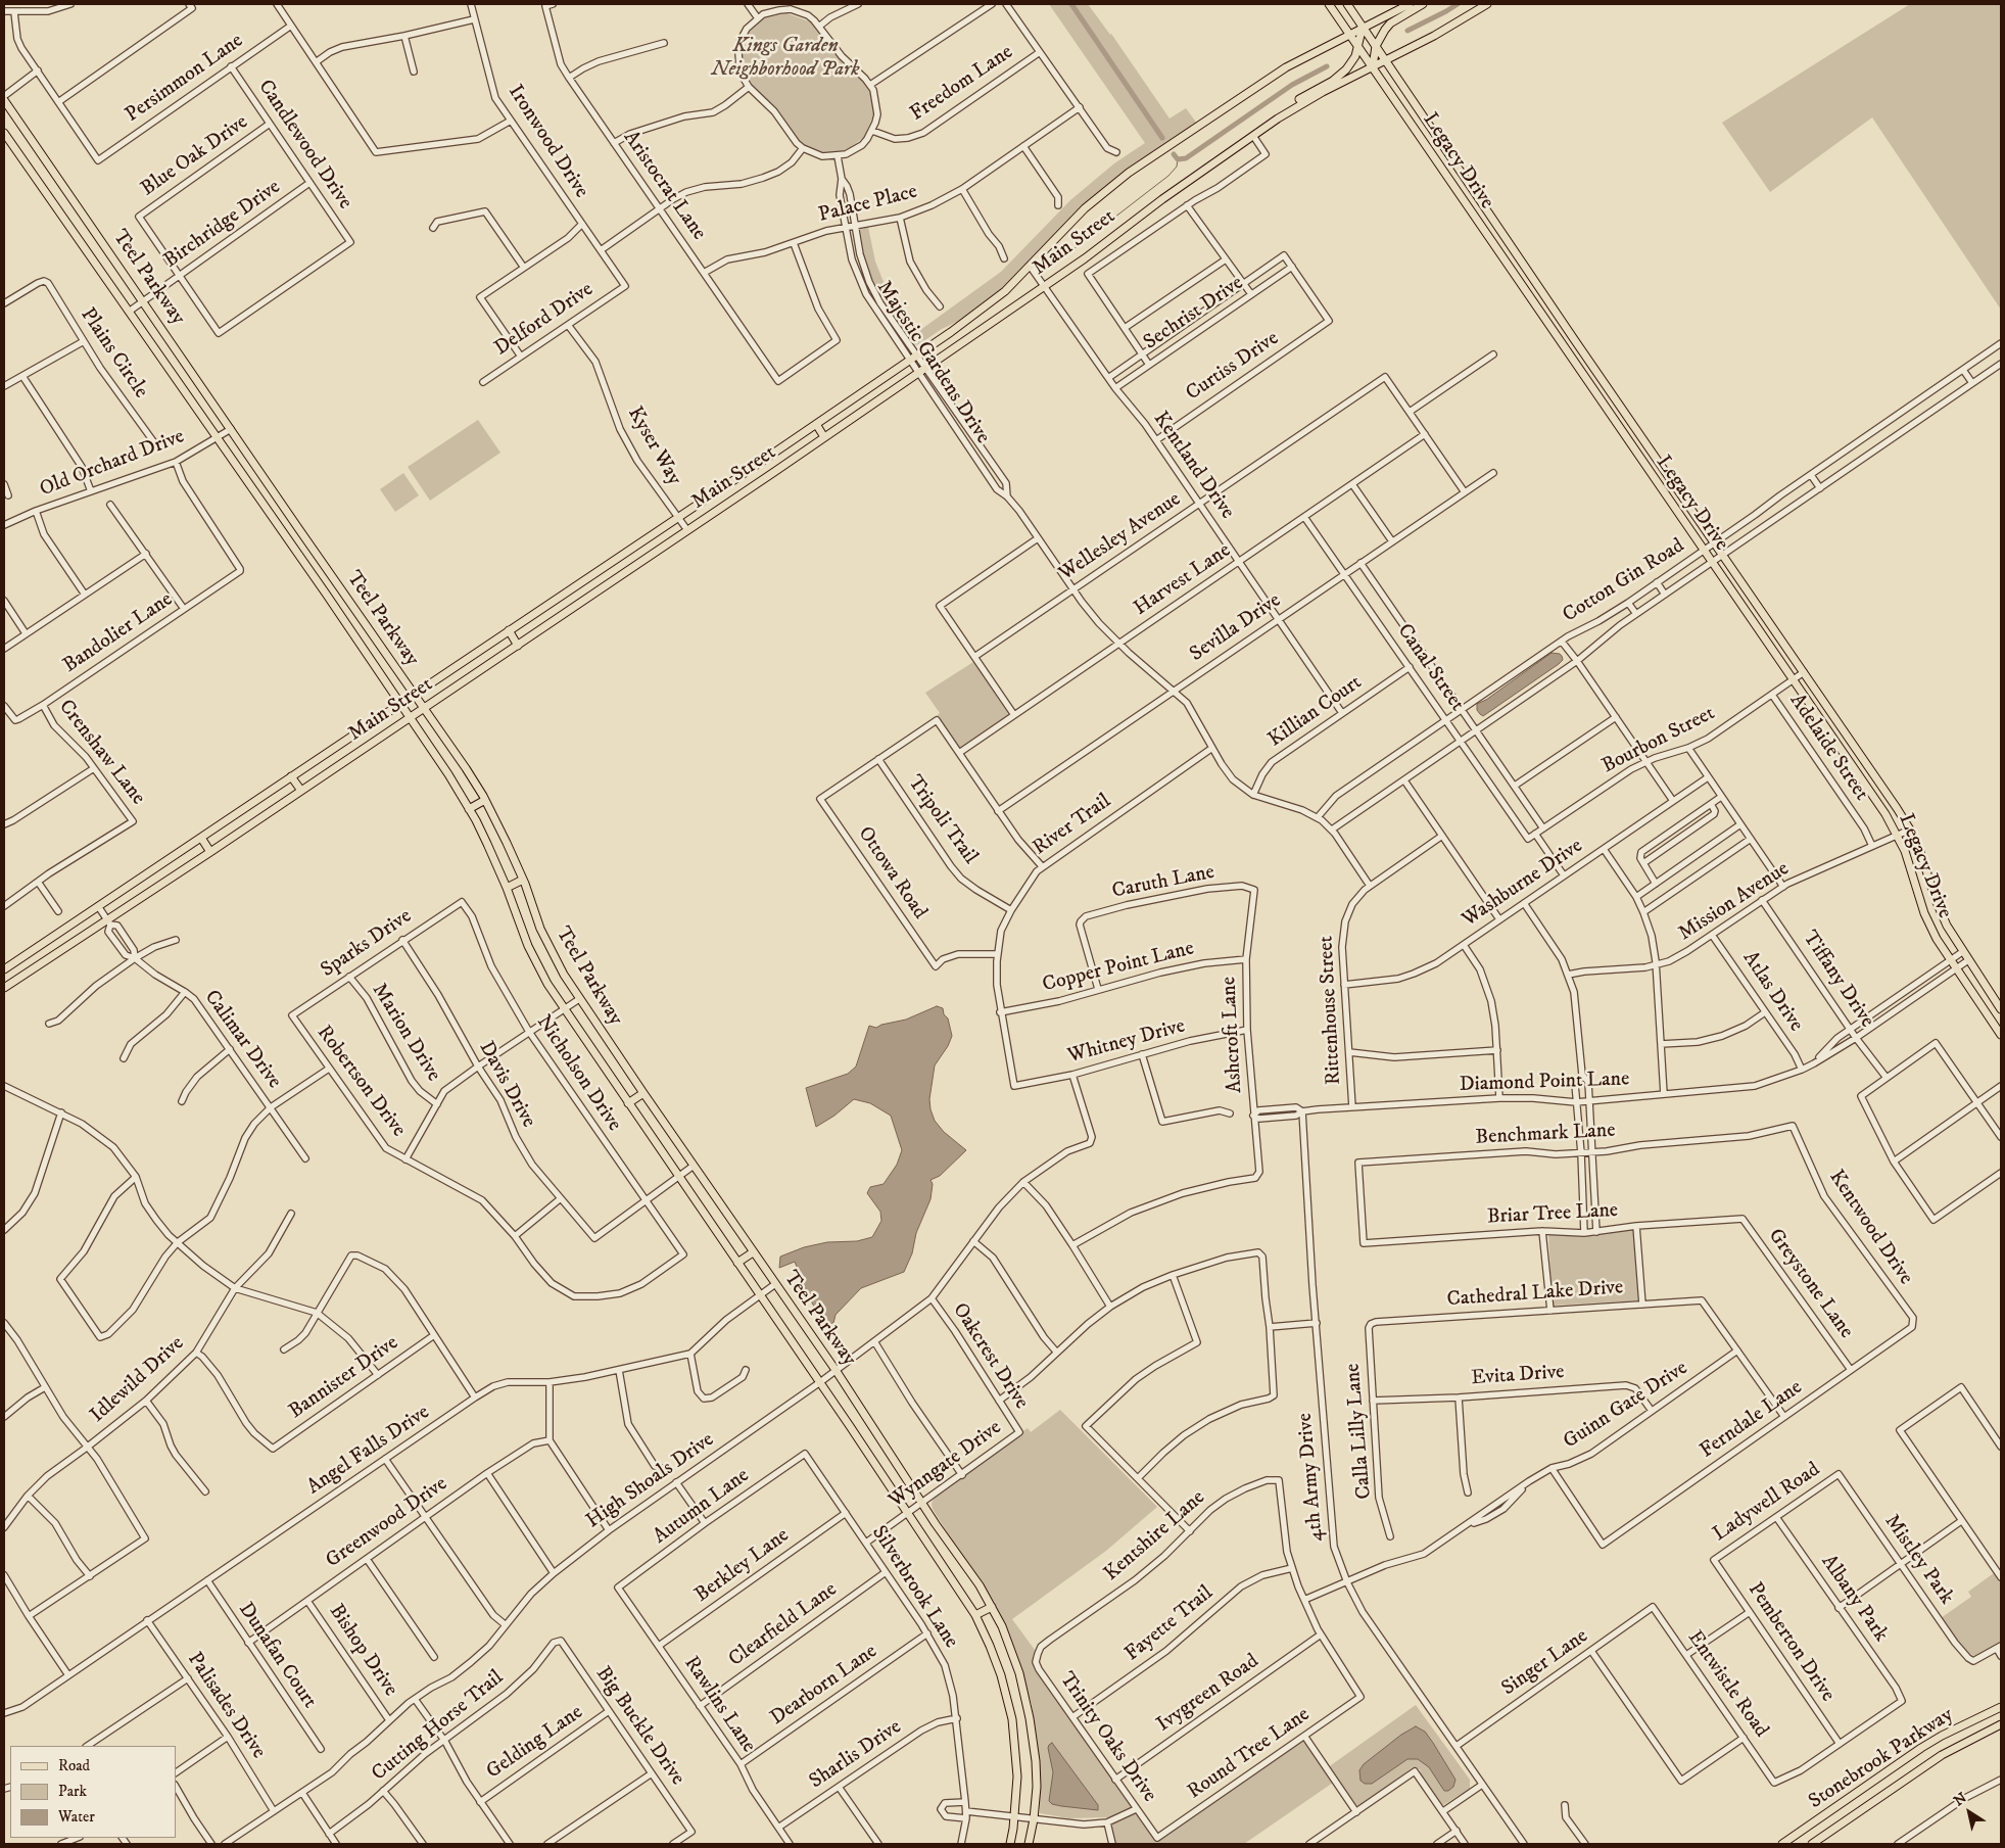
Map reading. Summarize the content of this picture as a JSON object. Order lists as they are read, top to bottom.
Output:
{
  "streets": {
    "main road": [
      "Legacy Drive",
      "Main Street",
      "Teel Parkway",
      "Stonebrook Parkway"
    ],
    "street": [
      "Persimmon Lane",
      "Freedom Lane",
      "Ironwood Drive",
      "Candlewood Drive",
      "Blue Oak Drive",
      "Aristocrat Lane",
      "Palace Place",
      "Birchridge Drive",
      "Sechrist Drive",
      "Delford Drive",
      "Plains Circle",
      "Majestic Gardens Drive",
      "Curtiss Drive",
      "Kyser Way",
      "Old Orchard Drive",
      "Kentland Drive",
      "Wellesley Avenue",
      "Harvest Lane",
      "Cotton Gin Road",
      "Sevilla Drive",
      "Bandolier Lane",
      "Canal Street",
      "Killian Court",
      "Bourbon Street",
      "Adelaide Street",
      "Crenshaw Lane",
      "Tripoli Trail",
      "River Trail",
      "Ottowa Road",
      "Caruth Lane",
      "Washburne Drive",
      "Mission Avenue",
      "Sparks Drive",
      "Copper Point Lane",
      "Tiffany Drive",
      "Atlas Drive",
      "Rittenhouse Street",
      "Marion Drive",
      "Ashcroft Lane",
      "Calimar Drive",
      "Whitney Drive",
      "Nicholson Drive",
      "Robertson Drive",
      "Diamond Point Lane",
      "Davis Drive",
      "Benchmark Lane",
      "Briar Tree Lane",
      "Kentwood Drive",
      "Greystone Lane",
      "Cathedral Lake Drive",
      "Oakcrest Drive",
      "Evita Drive",
      "Bannister Drive",
      "Idlewild Drive",
      "Guinn Gate Drive",
      "Ferndale Lane",
      "Calla Lilly Lane",
      "Angel Falls Drive",
      "Wynngate Drive",
      "4th Army Drive",
      "High Shoals Drive",
      "Ladywell Road",
      "Autumn Lane",
      "Greenwood Drive",
      "Kentshire Lane",
      "Mistley Park",
      "Berkley Lane",
      "Silverbrook Lane",
      "Albany Park",
      "Fayette Trail",
      "Clearfield Lane",
      "Pemberton Drive",
      "Bishop Drive",
      "Dunafan Court",
      "Singer Lane",
      "Entwistle Road",
      "Dearborn Lane",
      "Ivygreen Road",
      "Rawlins Lane",
      "Palisades Drive",
      "Cutting Horse Trail",
      "Big Buckle Drive",
      "Trinity Oaks Drive",
      "Gelding Lane",
      "Round Tree Lane",
      "Sharlis Drive"
    ]
  },
  "crossings": [
    ["Persimmon Lane", "Candlewood Drive"],
    ["Freedom Lane", "Majestic Gardens Drive"],
    ["Ironwood Drive", "Delford Drive"],
    ["Candlewood Drive", "Blue Oak Drive"],
    ["Candlewood Drive", "Birchridge Drive"],
    ["Blue Oak Drive", "Birchridge Drive"],
    ["Legacy Drive", "Main Street"],
    ["Legacy Drive", "Cotton Gin Road"],
    ["Legacy Drive", "Bourbon Street"],
    ["Legacy Drive", "Mission Avenue"],
    ["Legacy Drive", "Diamond Point Lane"],
    ["Aristocrat Lane", "Palace Place"],
    ["Palace Place", "Majestic Gardens Drive"],
    ["Birchridge Drive", "Teel Parkway"],
    ["Main Street", "Teel Parkway"],
    ["Main Street", "Majestic Gardens Drive"],
    ["Main Street", "Kyser Way"],
    ["Main Street", "Kentland Drive"],
    ["Main Street", "Calimar Drive"],
    ["Teel Parkway", "Old Orchard Drive"],
    ["Teel Parkway", "Wynngate Drive"],
    ["Teel Parkway", "High Shoals Drive"],
    ["Sechrist Drive", "Curtiss Drive"],
    ["Sechrist Drive", "Kentland Drive"],
    ["Delford Drive", "Kyser Way"],
    ["Majestic Gardens Drive", "Wellesley Avenue"],
    ["Majestic Gardens Drive", "Harvest Lane"],
    ["Majestic Gardens Drive", "Cotton Gin Road"],
    ["Majestic Gardens Drive", "Sevilla Drive"],
    ["Majestic Gardens Drive", "Killian Court"],
    ["Majestic Gardens Drive", "River Trail"],
    ["Majestic Gardens Drive", "Rittenhouse Street"],
    ["Curtiss Drive", "Kentland Drive"],
    ["Old Orchard Drive", "Bandolier Lane"],
    ["Kentland Drive", "Wellesley Avenue"],
    ["Kentland Drive", "Harvest Lane"],
    ["Kentland Drive", "Sevilla Drive"],
    ["Kentland Drive", "Killian Court"],
    ["Harvest Lane", "Canal Street"],
    ["Cotton Gin Road", "Canal Street"],
    ["Sevilla Drive", "Canal Street"],
    ["Bandolier Lane", "Crenshaw Lane"],
    ["Canal Street", "Killian Court"],
    ["Canal Street", "Bourbon Street"],
    ["Bourbon Street", "Adelaide Street"],
    ["Adelaide Street", "Mission Avenue"],
    ["Tripoli Trail", "River Trail"],
    ["Tripoli Trail", "Ottowa Road"],
    ["River Trail", "Ottowa Road"],
    ["River Trail", "Copper Point Lane"],
    ["River Trail", "Whitney Drive"],
    ["Caruth Lane", "Copper Point Lane"],
    ["Caruth Lane", "Ashcroft Lane"],
    ["Washburne Drive", "Rittenhouse Street"],
    ["Mission Avenue", "Tiffany Drive"],
    ["Mission Avenue", "Atlas Drive"],
    ["Sparks Drive", "Marion Drive"],
    ["Sparks Drive", "Nicholson Drive"],
    ["Sparks Drive", "Robertson Drive"],
    ["Sparks Drive", "Davis Drive"],
    ["Copper Point Lane", "Ashcroft Lane"],
    ["Tiffany Drive", "Diamond Point Lane"],
    ["Atlas Drive", "Diamond Point Lane"],
    ["Rittenhouse Street", "Diamond Point Lane"],
    ["Ashcroft Lane", "Whitney Drive"],
    ["Ashcroft Lane", "Diamond Point Lane"],
    ["Whitney Drive", "High Shoals Drive"],
    ["Nicholson Drive", "Robertson Drive"],
    ["Nicholson Drive", "Davis Drive"],
    ["Diamond Point Lane", "4th Army Drive"],
    ["Benchmark Lane", "Briar Tree Lane"],
    ["Benchmark Lane", "Kentwood Drive"],
    ["Briar Tree Lane", "Greystone Lane"],
    ["Kentwood Drive", "Ferndale Lane"],
    ["Greystone Lane", "Ferndale Lane"],
    ["Cathedral Lake Drive", "Guinn Gate Drive"],
    ["Cathedral Lake Drive", "Calla Lilly Lane"],
    ["Oakcrest Drive", "Wynngate Drive"],
    ["Oakcrest Drive", "High Shoals Drive"],
    ["Evita Drive", "Guinn Gate Drive"],
    ["Evita Drive", "Calla Lilly Lane"],
    ["Bannister Drive", "Idlewild Drive"],
    ["Guinn Gate Drive", "Ferndale Lane"],
    ["Guinn Gate Drive", "4th Army Drive"],
    ["Angel Falls Drive", "Dunafan Court"],
    ["Angel Falls Drive", "Palisades Drive"],
    ["Wynngate Drive", "Silverbrook Lane"],
    ["4th Army Drive", "Singer Lane"],
    ["High Shoals Drive", "Bishop Drive"],
    ["High Shoals Drive", "Palisades Drive"],
    ["Ladywell Road", "Mistley Park"],
    ["Ladywell Road", "Albany Park"],
    ["Ladywell Road", "Pemberton Drive"],
    ["Autumn Lane", "Silverbrook Lane"],
    ["Autumn Lane", "Rawlins Lane"],
    ["Greenwood Drive", "Bishop Drive"],
    ["Greenwood Drive", "Dunafan Court"],
    ["Kentshire Lane", "Fayette Trail"],
    ["Kentshire Lane", "Trinity Oaks Drive"],
    ["Berkley Lane", "Silverbrook Lane"],
    ["Berkley Lane", "Rawlins Lane"],
    ["Silverbrook Lane", "Clearfield Lane"],
    ["Silverbrook Lane", "Dearborn Lane"],
    ["Silverbrook Lane", "Sharlis Drive"],
    ["Albany Park", "Pemberton Drive"],
    ["Albany Park", "Entwistle Road"],
    ["Fayette Trail", "Trinity Oaks Drive"],
    ["Clearfield Lane", "Rawlins Lane"],
    ["Pemberton Drive", "Entwistle Road"],
    ["Singer Lane", "Entwistle Road"],
    ["Dearborn Lane", "Rawlins Lane"],
    ["Ivygreen Road", "Trinity Oaks Drive"],
    ["Ivygreen Road", "Round Tree Lane"],
    ["Rawlins Lane", "Sharlis Drive"],
    ["Cutting Horse Trail", "Big Buckle Drive"],
    ["Big Buckle Drive", "Gelding Lane"],
    ["Trinity Oaks Drive", "Round Tree Lane"]
  ],
  "parks": ["Kings Garden Neighborhood Park"],
  "legend": ["Road", "Park", "Water"],
  "north": "top left"
}
